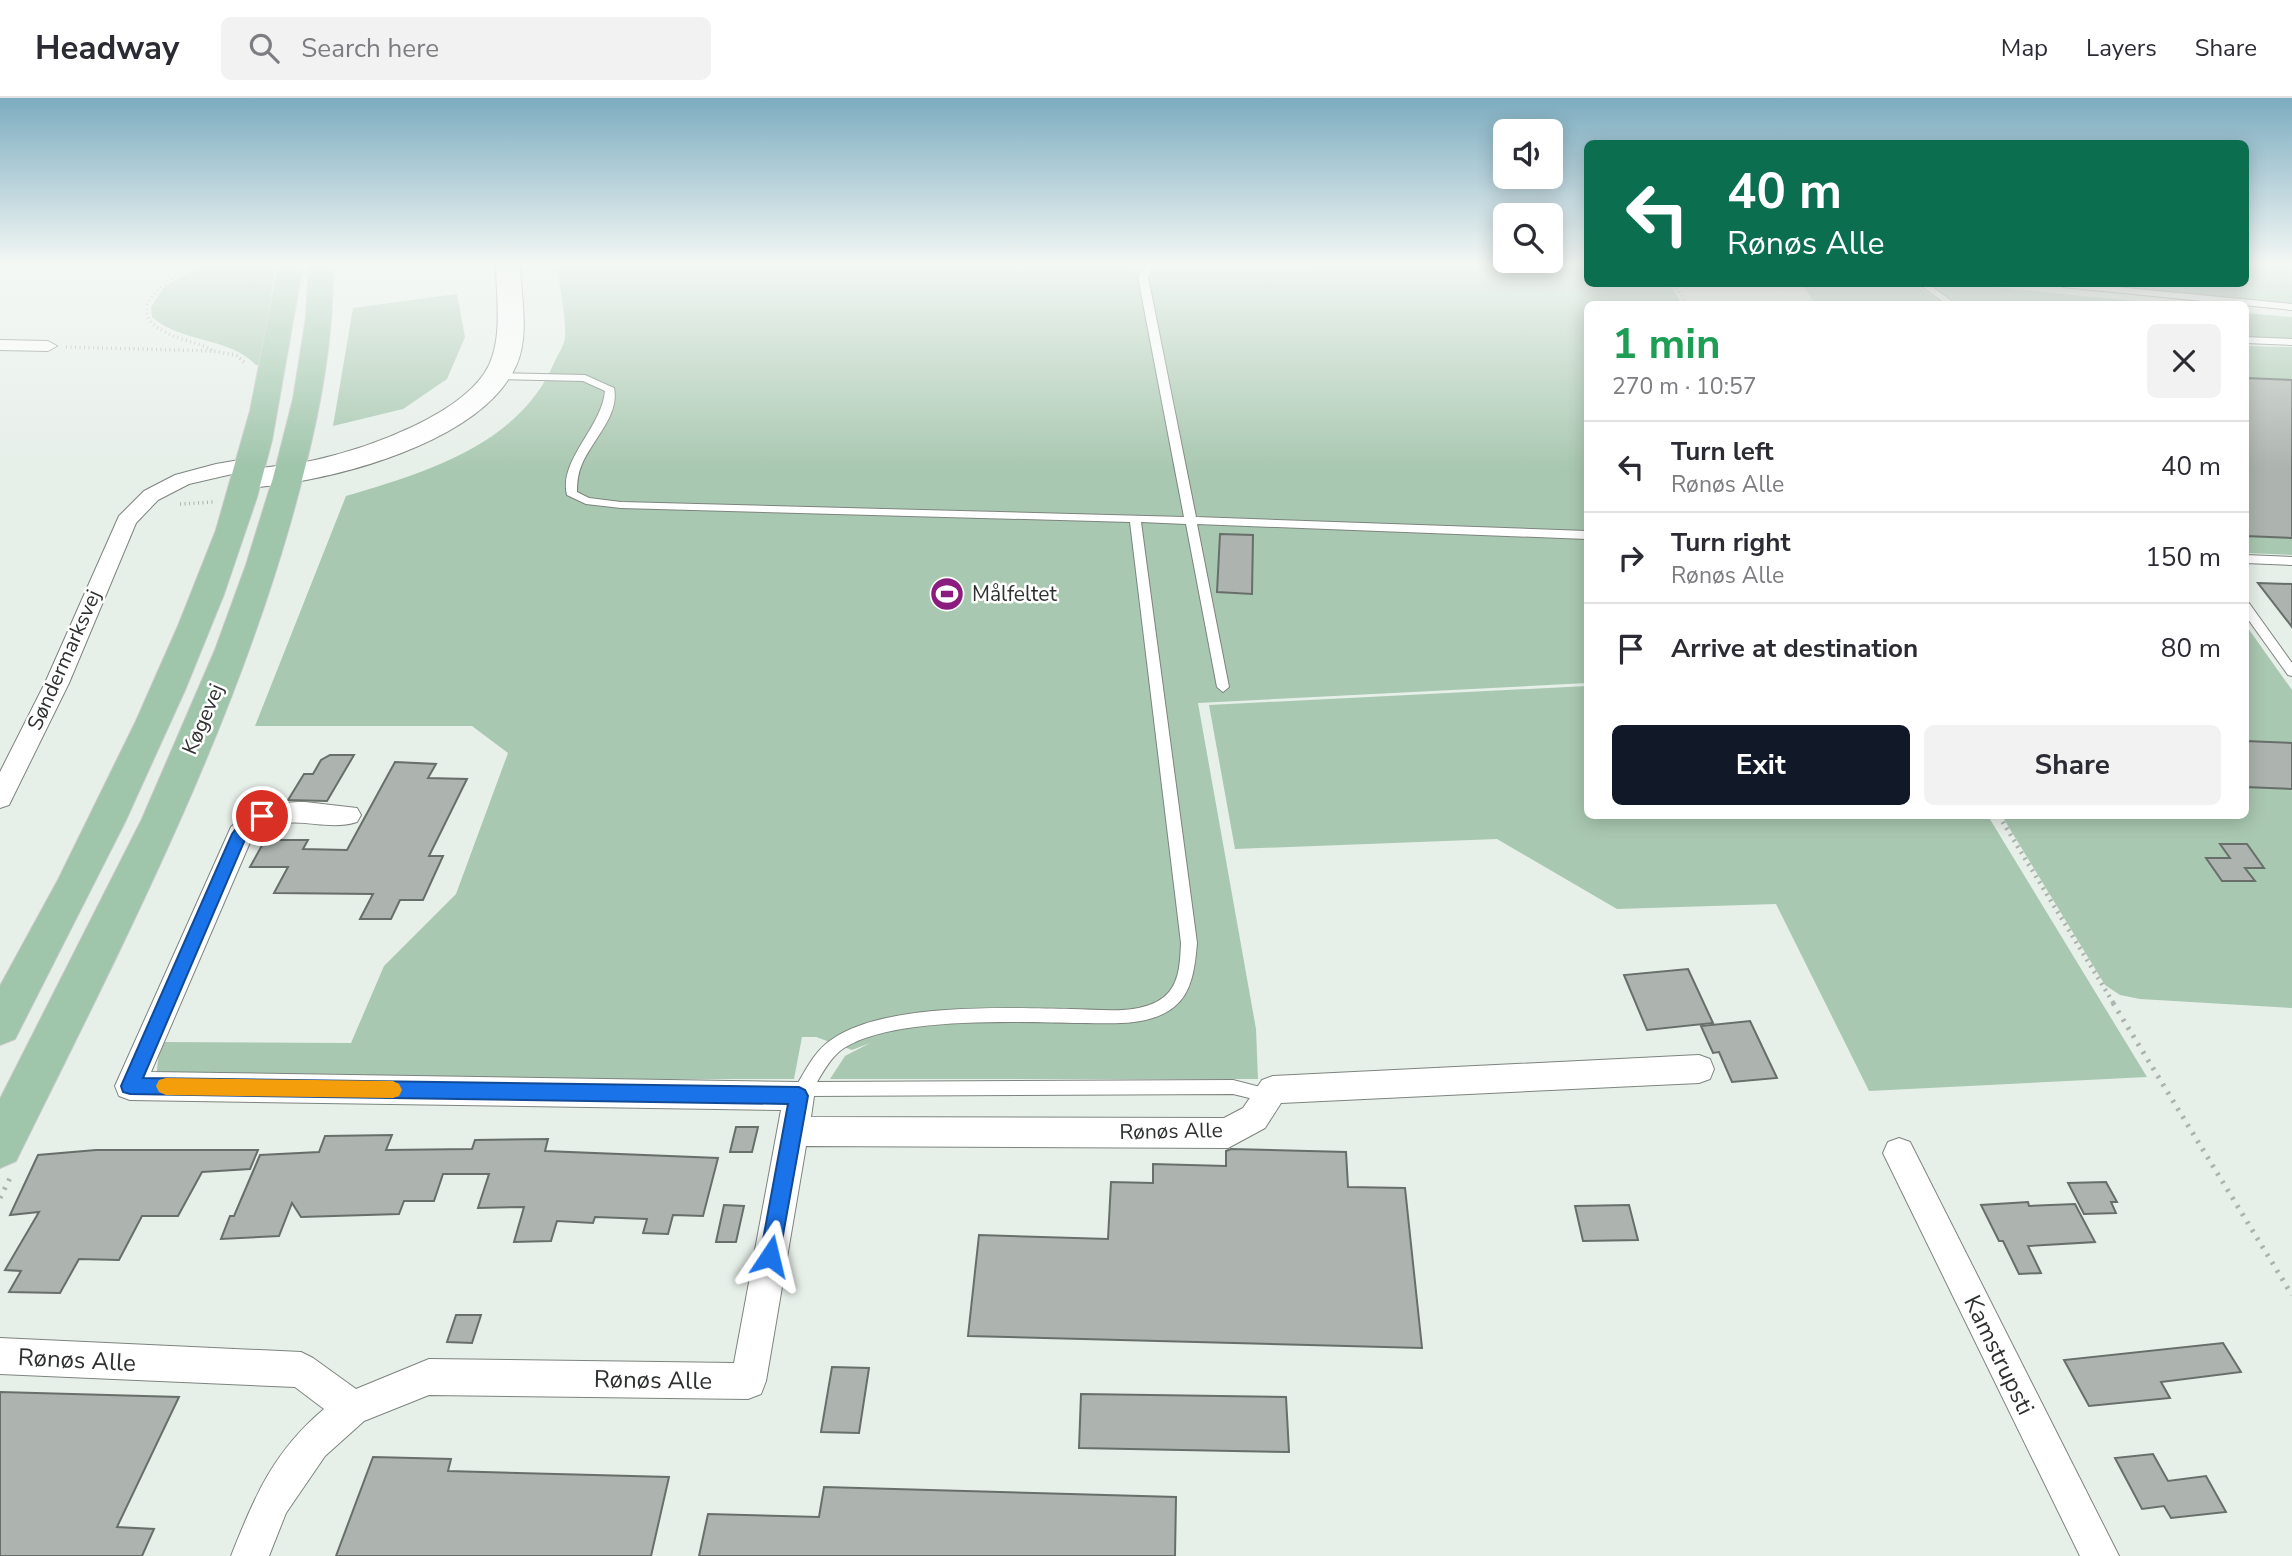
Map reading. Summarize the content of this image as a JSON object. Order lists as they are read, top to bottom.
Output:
{
  "streets": {
    "main road": ["Køgevej"],
    "street": ["Søndermarksvej", "Rønøs Alle", "Kamstrupsti"]
  },
  "crossings": [
    ["Søndermarksvej", "Køgevej"]
  ],
  "places": {
    "sports": ["Målfeltet"]
  },
  "page": {
    "header": "Headway",
    "search": "Search here",
    "nav": ["Map", "Layers", "Share"],
    "turn": ["40 m", "Rønøs Alle"],
    "heading": ["1 min", "270 m · 10:57"],
    "list": [
      {
        "name": "Turn left",
        "note": "Rønøs Alle",
        "value": "40 m"
      },
      {
        "name": "Turn right",
        "note": "Rønøs Alle",
        "value": "150 m"
      },
      {
        "name": "Arrive at destination",
        "value": "80 m"
      }
    ],
    "buttons": ["Exit", "Share"]
  }
}
